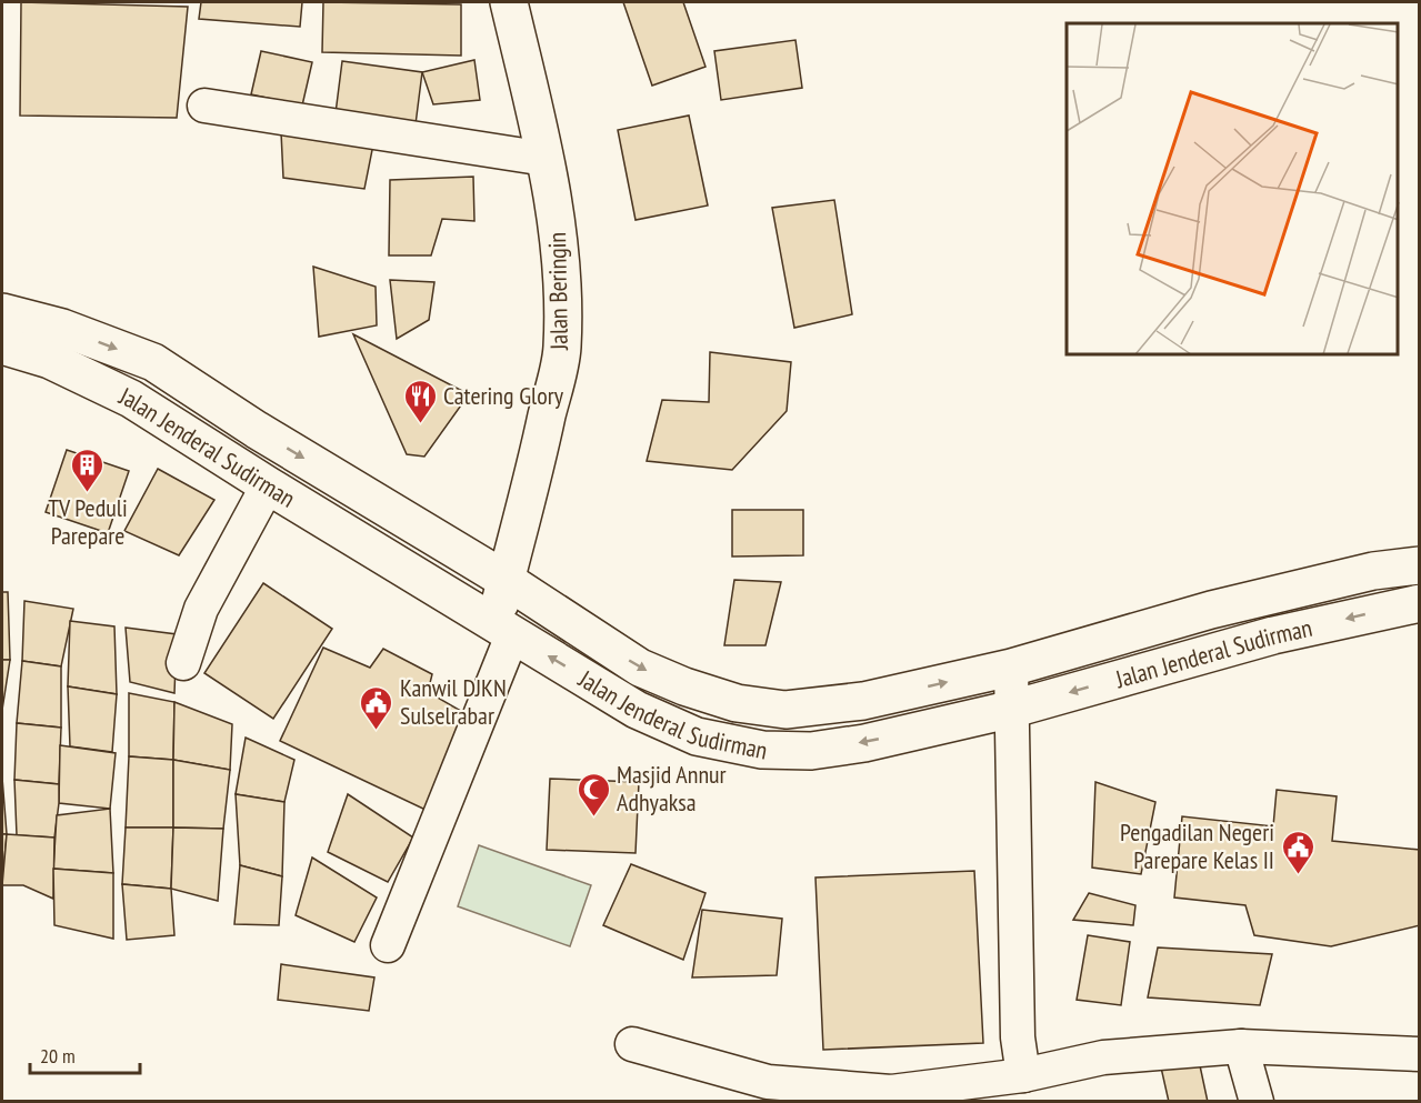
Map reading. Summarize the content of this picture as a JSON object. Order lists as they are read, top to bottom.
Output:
{
  "streets": {
    "main road": ["Jalan Beringin", "Jalan Jenderal Sudirman"]
  },
  "crossings": [
    ["Jalan Beringin", "Jalan Jenderal Sudirman"]
  ],
  "places": {
    "restaurant": ["Catering Glory"],
    "building": ["TV Peduli Parepare"],
    "public building": ["Kanwil DJKN Sulselrabar", "Pengadilan Negeri Parepare Kelas II"],
    "mosque": ["Masjid Annur Adhyaksa"]
  },
  "scale_bar": "20 m"
}
